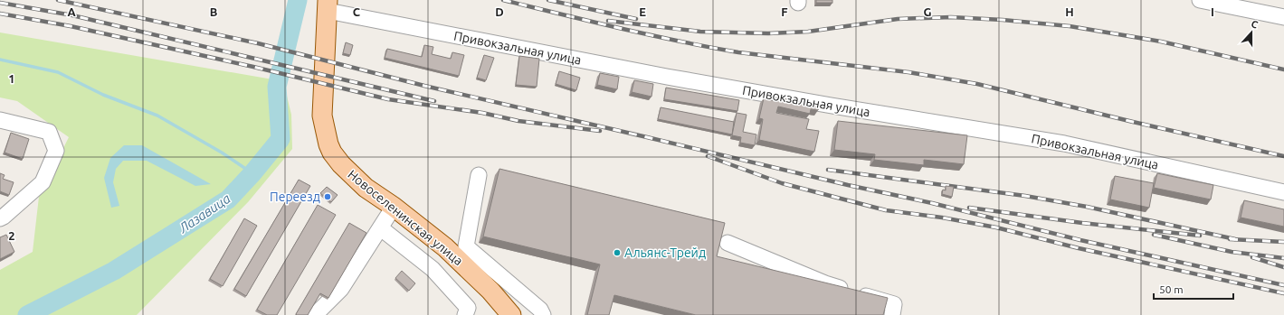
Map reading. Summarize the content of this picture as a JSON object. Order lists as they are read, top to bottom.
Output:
{
  "streets": {
    "main road": ["Новоселенинская улица"],
    "street": ["Привокзальная улица"]
  },
  "crossings": [
    ["Привокзальная улица", "Новоселенинская улица"]
  ],
  "water": ["Лазавица"],
  "places": ["Переезд", "Альянс-Трейд"],
  "scale_bar": "50 m",
  "north": "top",
  "grid": {
    "columns": [
      "A",
      "B",
      "C",
      "D",
      "E",
      "F",
      "G",
      "H",
      "I"
    ],
    "rows": ["1", "2"]
  }
}
